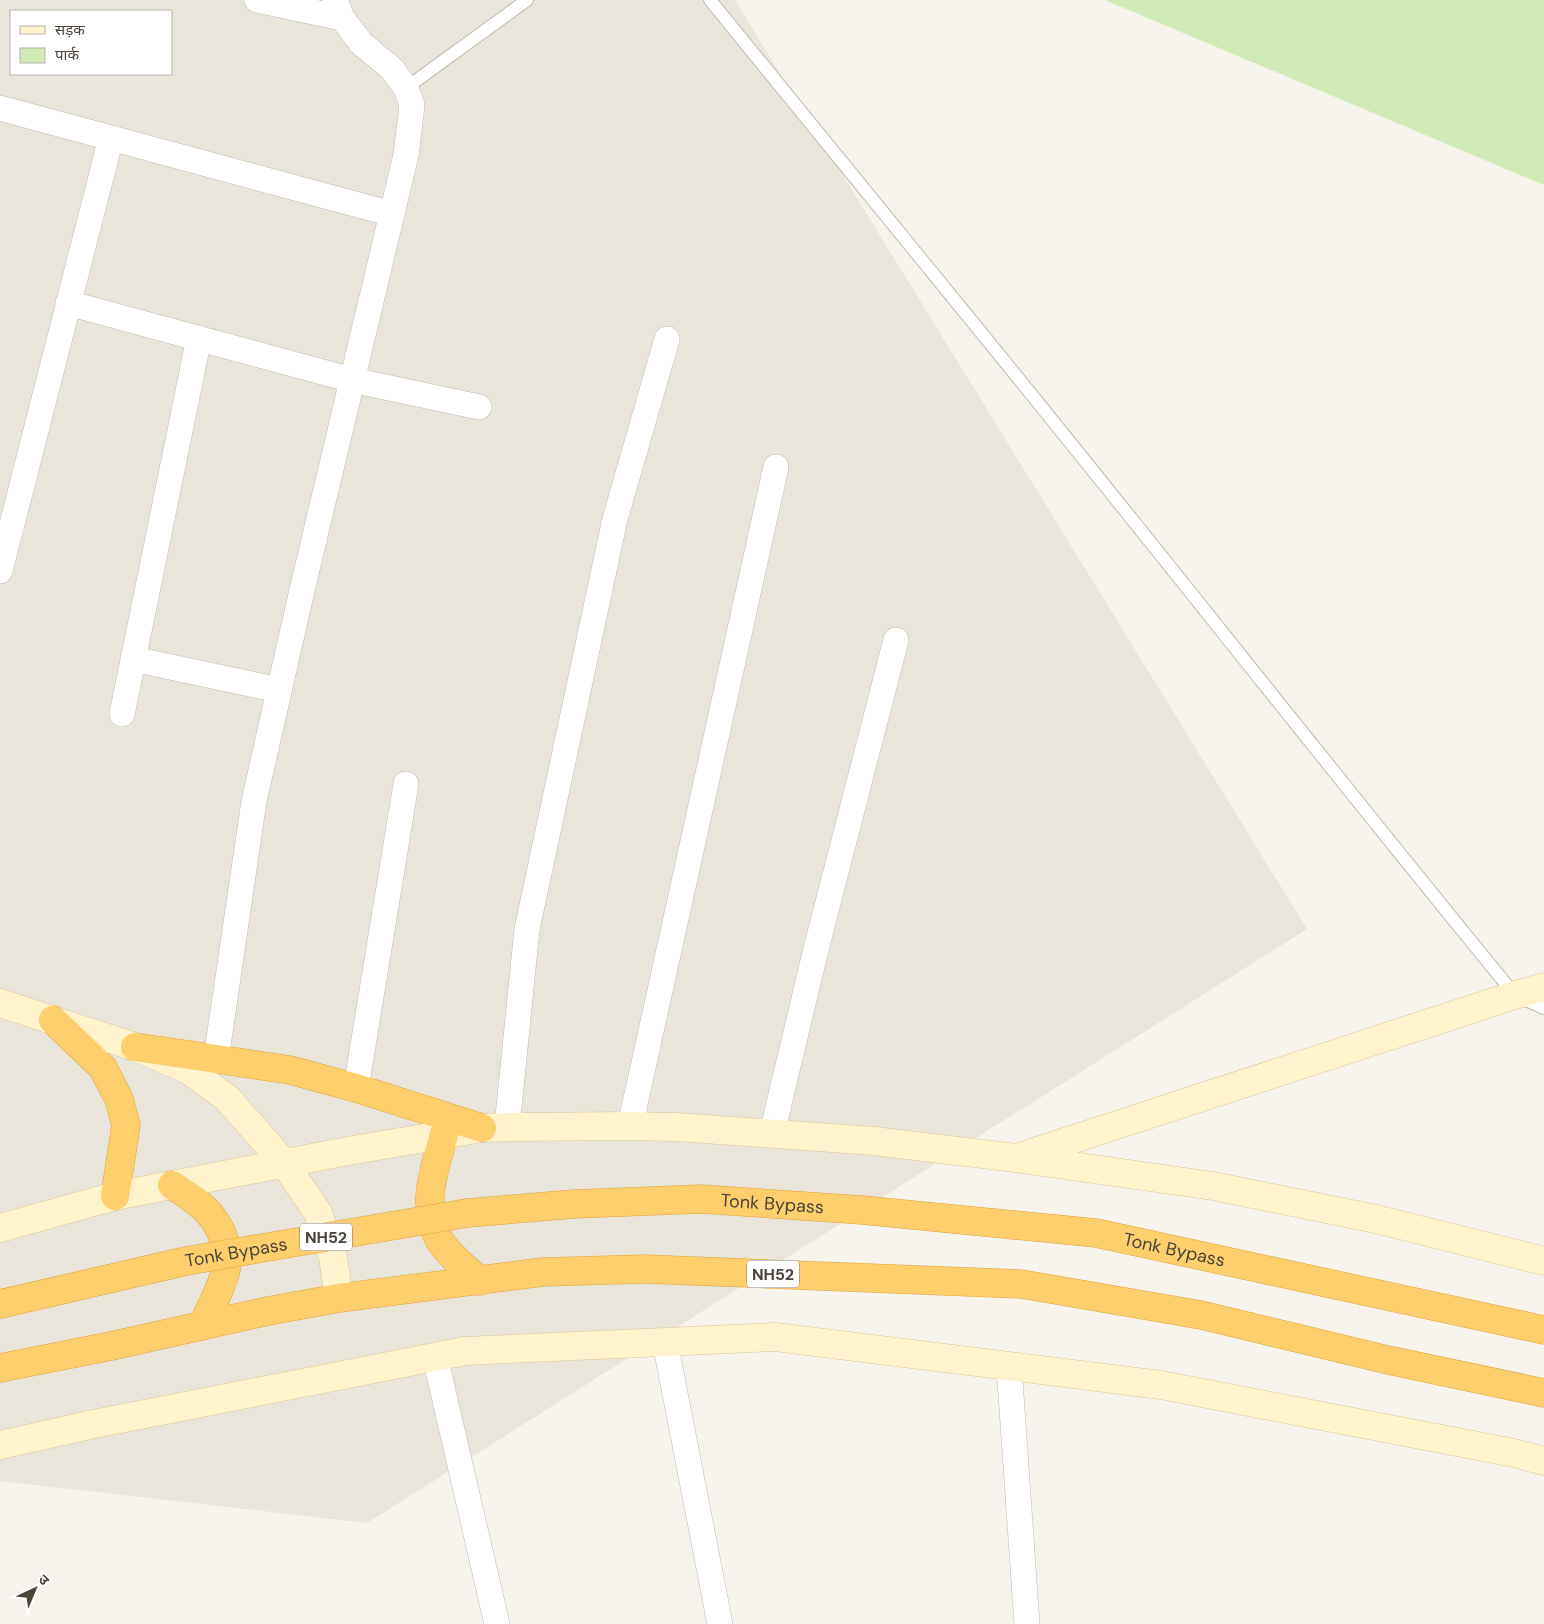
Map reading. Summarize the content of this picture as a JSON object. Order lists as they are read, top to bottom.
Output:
{
  "streets": {
    "highway": ["Tonk Bypass", "NH52"]
  },
  "legend": ["सड़क", "पार्क"],
  "north": "top right"
}
